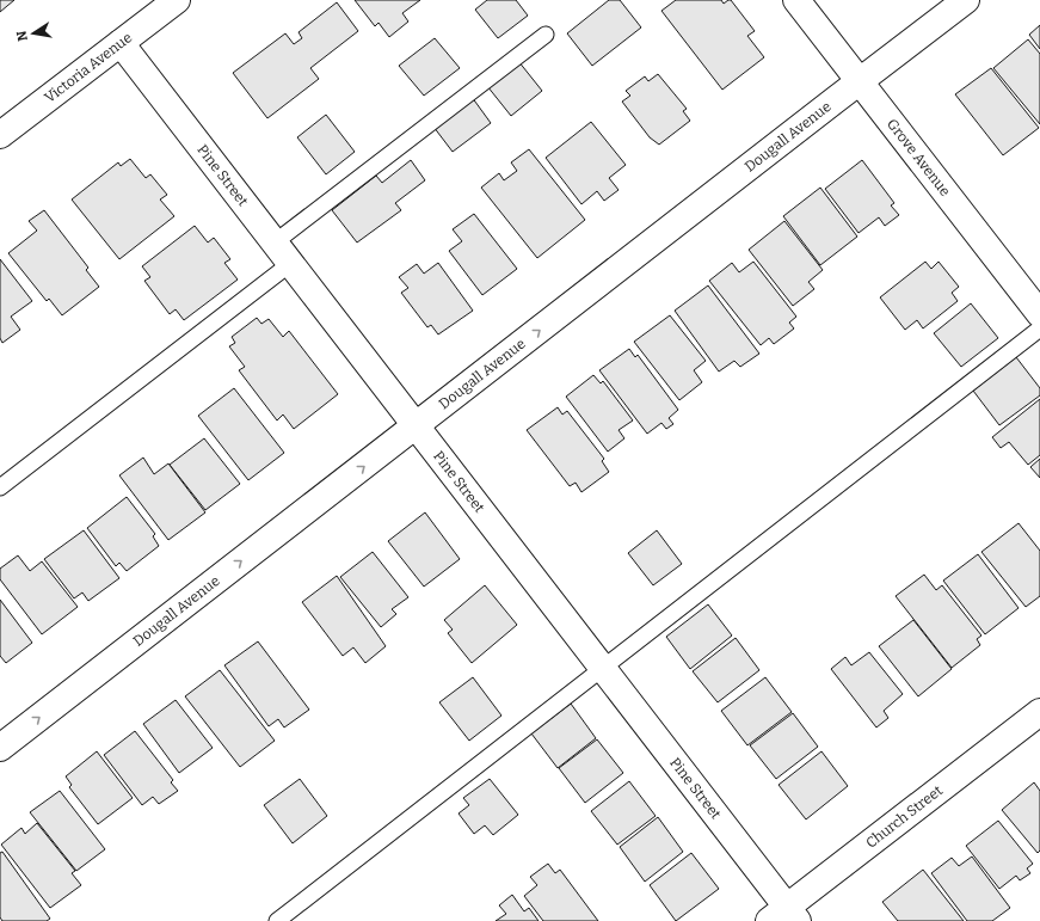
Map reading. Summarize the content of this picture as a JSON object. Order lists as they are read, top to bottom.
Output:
{
  "streets": {
    "street": [
      "Victoria Avenue",
      "Dougall Avenue",
      "Grove Avenue",
      "Pine Street",
      "Church Street"
    ]
  },
  "crossings": [
    ["Victoria Avenue", "Pine Street"],
    ["Dougall Avenue", "Grove Avenue"],
    ["Dougall Avenue", "Pine Street"],
    ["Pine Street", "Church Street"]
  ],
  "one_way": ["Dougall Avenue"],
  "north": "left"
}
